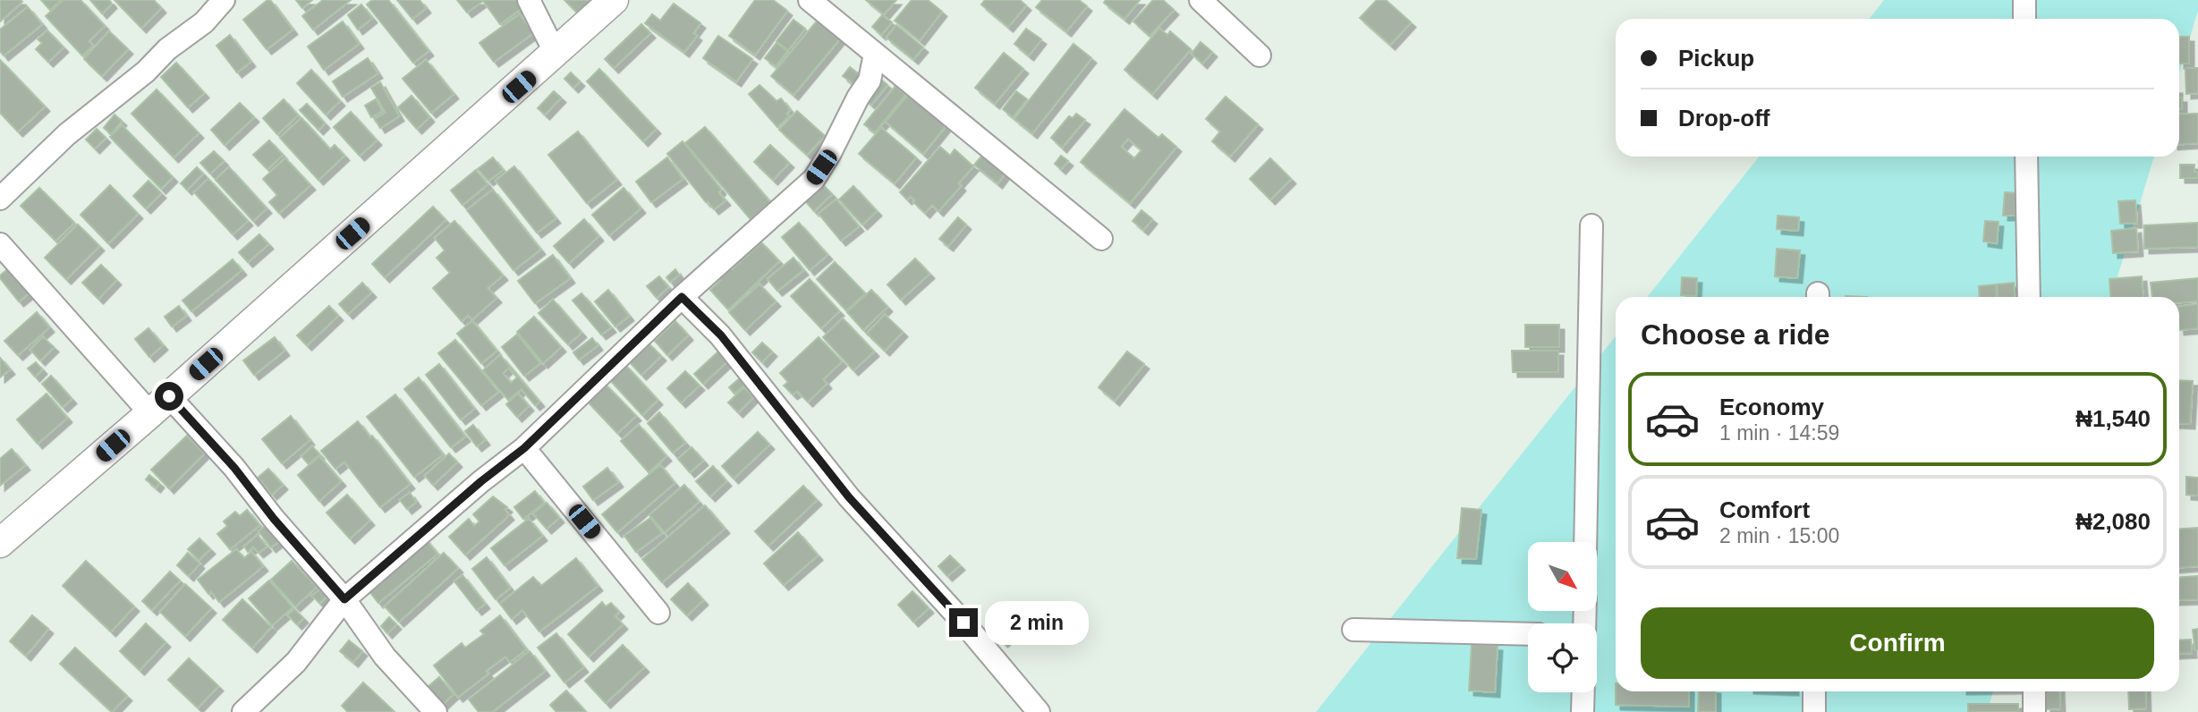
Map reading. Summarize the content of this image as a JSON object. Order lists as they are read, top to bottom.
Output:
{
  "north": "bottom right",
  "page": {
    "banner": ["Pickup", "Drop-off"],
    "heading": "Choose a ride",
    "list": [
      {
        "name": "Economy",
        "note": "1 min · 14:59",
        "value": "₦1,540"
      },
      {
        "name": "Comfort",
        "note": "2 min · 15:00",
        "value": "₦2,080"
      }
    ],
    "buttons": "Confirm",
    "bubble": "2 min"
  }
}
